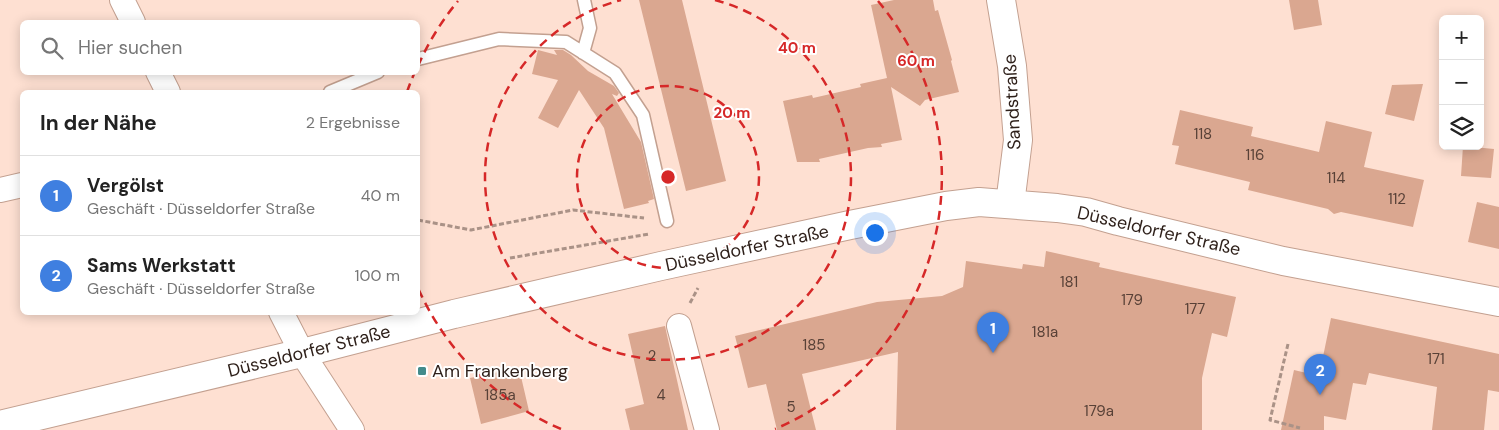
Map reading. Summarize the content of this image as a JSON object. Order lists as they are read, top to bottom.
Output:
{
  "streets": {
    "main road": ["Sandstraße", "Düsseldorfer Straße"]
  },
  "crossings": [
    ["Sandstraße", "Düsseldorfer Straße"]
  ],
  "places": {
    "transit": ["Am Frankenberg"]
  },
  "house_numbers": [
    "118",
    "116",
    "114",
    "112",
    "181",
    "179",
    "177",
    "181a",
    "185",
    "2",
    "171",
    "185a",
    "4",
    "5",
    "179a"
  ],
  "page": {
    "map_buttons": ["+", "−"],
    "search": "Hier suchen",
    "heading": ["In der Nähe", "2 Ergebnisse"],
    "list": [
      {
        "mark": "1",
        "name": "Vergölst",
        "note": "Geschäft · Düsseldorfer Straße",
        "value": "40 m"
      },
      {
        "mark": "2",
        "name": "Sams Werkstatt",
        "note": "Geschäft · Düsseldorfer Straße",
        "value": "100 m"
      }
    ],
    "pins": ["1", "2"]
  },
  "rings": ["40 m", "60 m", "20 m"]
}
